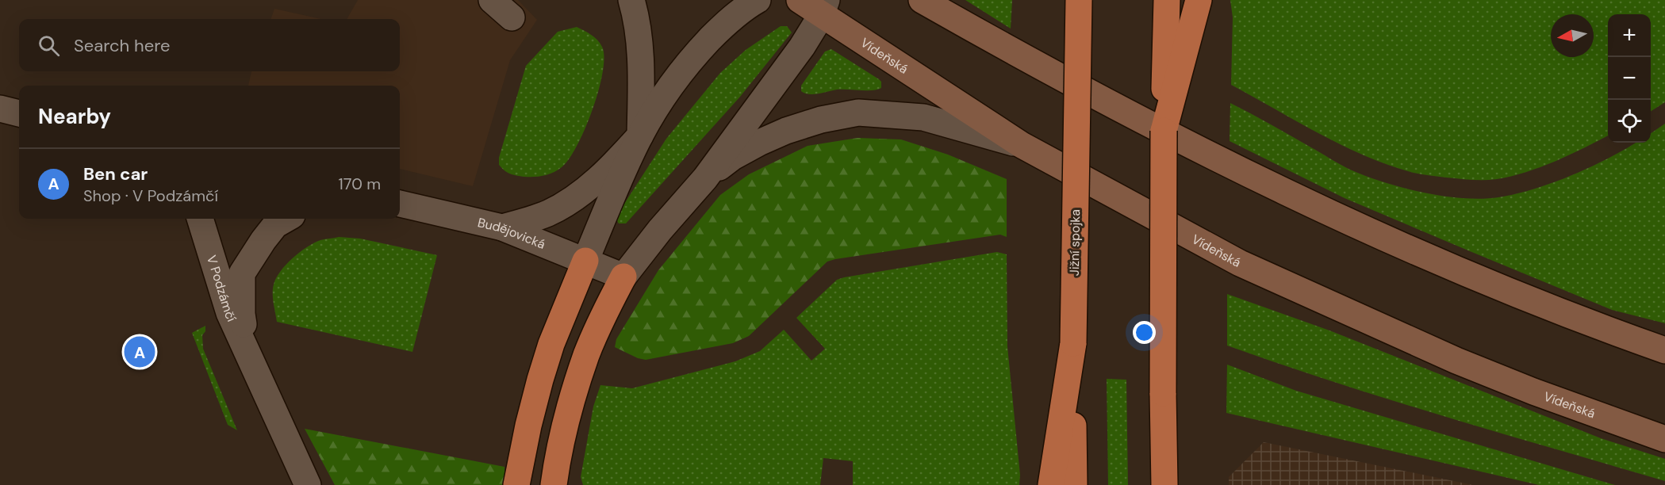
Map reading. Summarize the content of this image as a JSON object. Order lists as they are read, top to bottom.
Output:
{
  "streets": {
    "highway": ["Jižní spojka"],
    "main road": ["Vídeňská"],
    "street": ["Budějovická", "V Podzámčí"]
  },
  "north": "left",
  "page": {
    "map_buttons": ["+", "−"],
    "search": "Search here",
    "heading": "Nearby",
    "list": [
      {
        "mark": "A",
        "name": "Ben car",
        "note": "Shop · V Podzámčí",
        "value": "170 m"
      }
    ],
    "pins": "A"
  }
}
